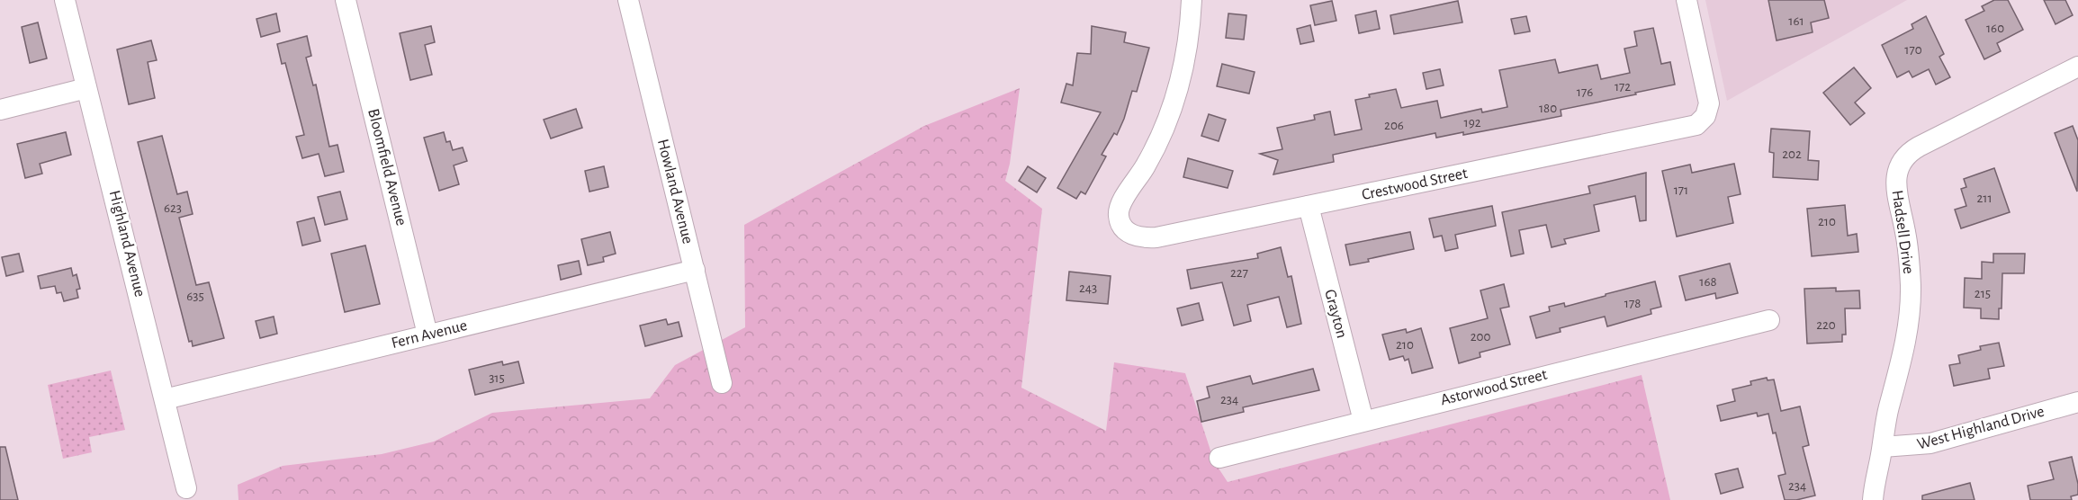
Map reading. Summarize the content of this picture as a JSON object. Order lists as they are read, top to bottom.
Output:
{
  "streets": {
    "street": [
      "Bloomfield Avenue",
      "Crestwood Street",
      "Howland Avenue",
      "Hadsell Drive",
      "Highland Avenue",
      "Grayton",
      "Fern Avenue",
      "Astorwood Street",
      "West Highland Drive"
    ]
  },
  "crossings": [
    ["Bloomfield Avenue", "Fern Avenue"],
    ["Crestwood Street", "Grayton"],
    ["Howland Avenue", "Fern Avenue"],
    ["Hadsell Drive", "West Highland Drive"],
    ["Highland Avenue", "Fern Avenue"],
    ["Grayton", "Astorwood Street"]
  ],
  "house_numbers": [
    "161",
    "160",
    "170",
    "172",
    "176",
    "180",
    "192",
    "206",
    "202",
    "171",
    "211",
    "623",
    "210",
    "227",
    "168",
    "243",
    "215",
    "635",
    "178",
    "220",
    "200",
    "210",
    "315",
    "234",
    "234"
  ]
}
